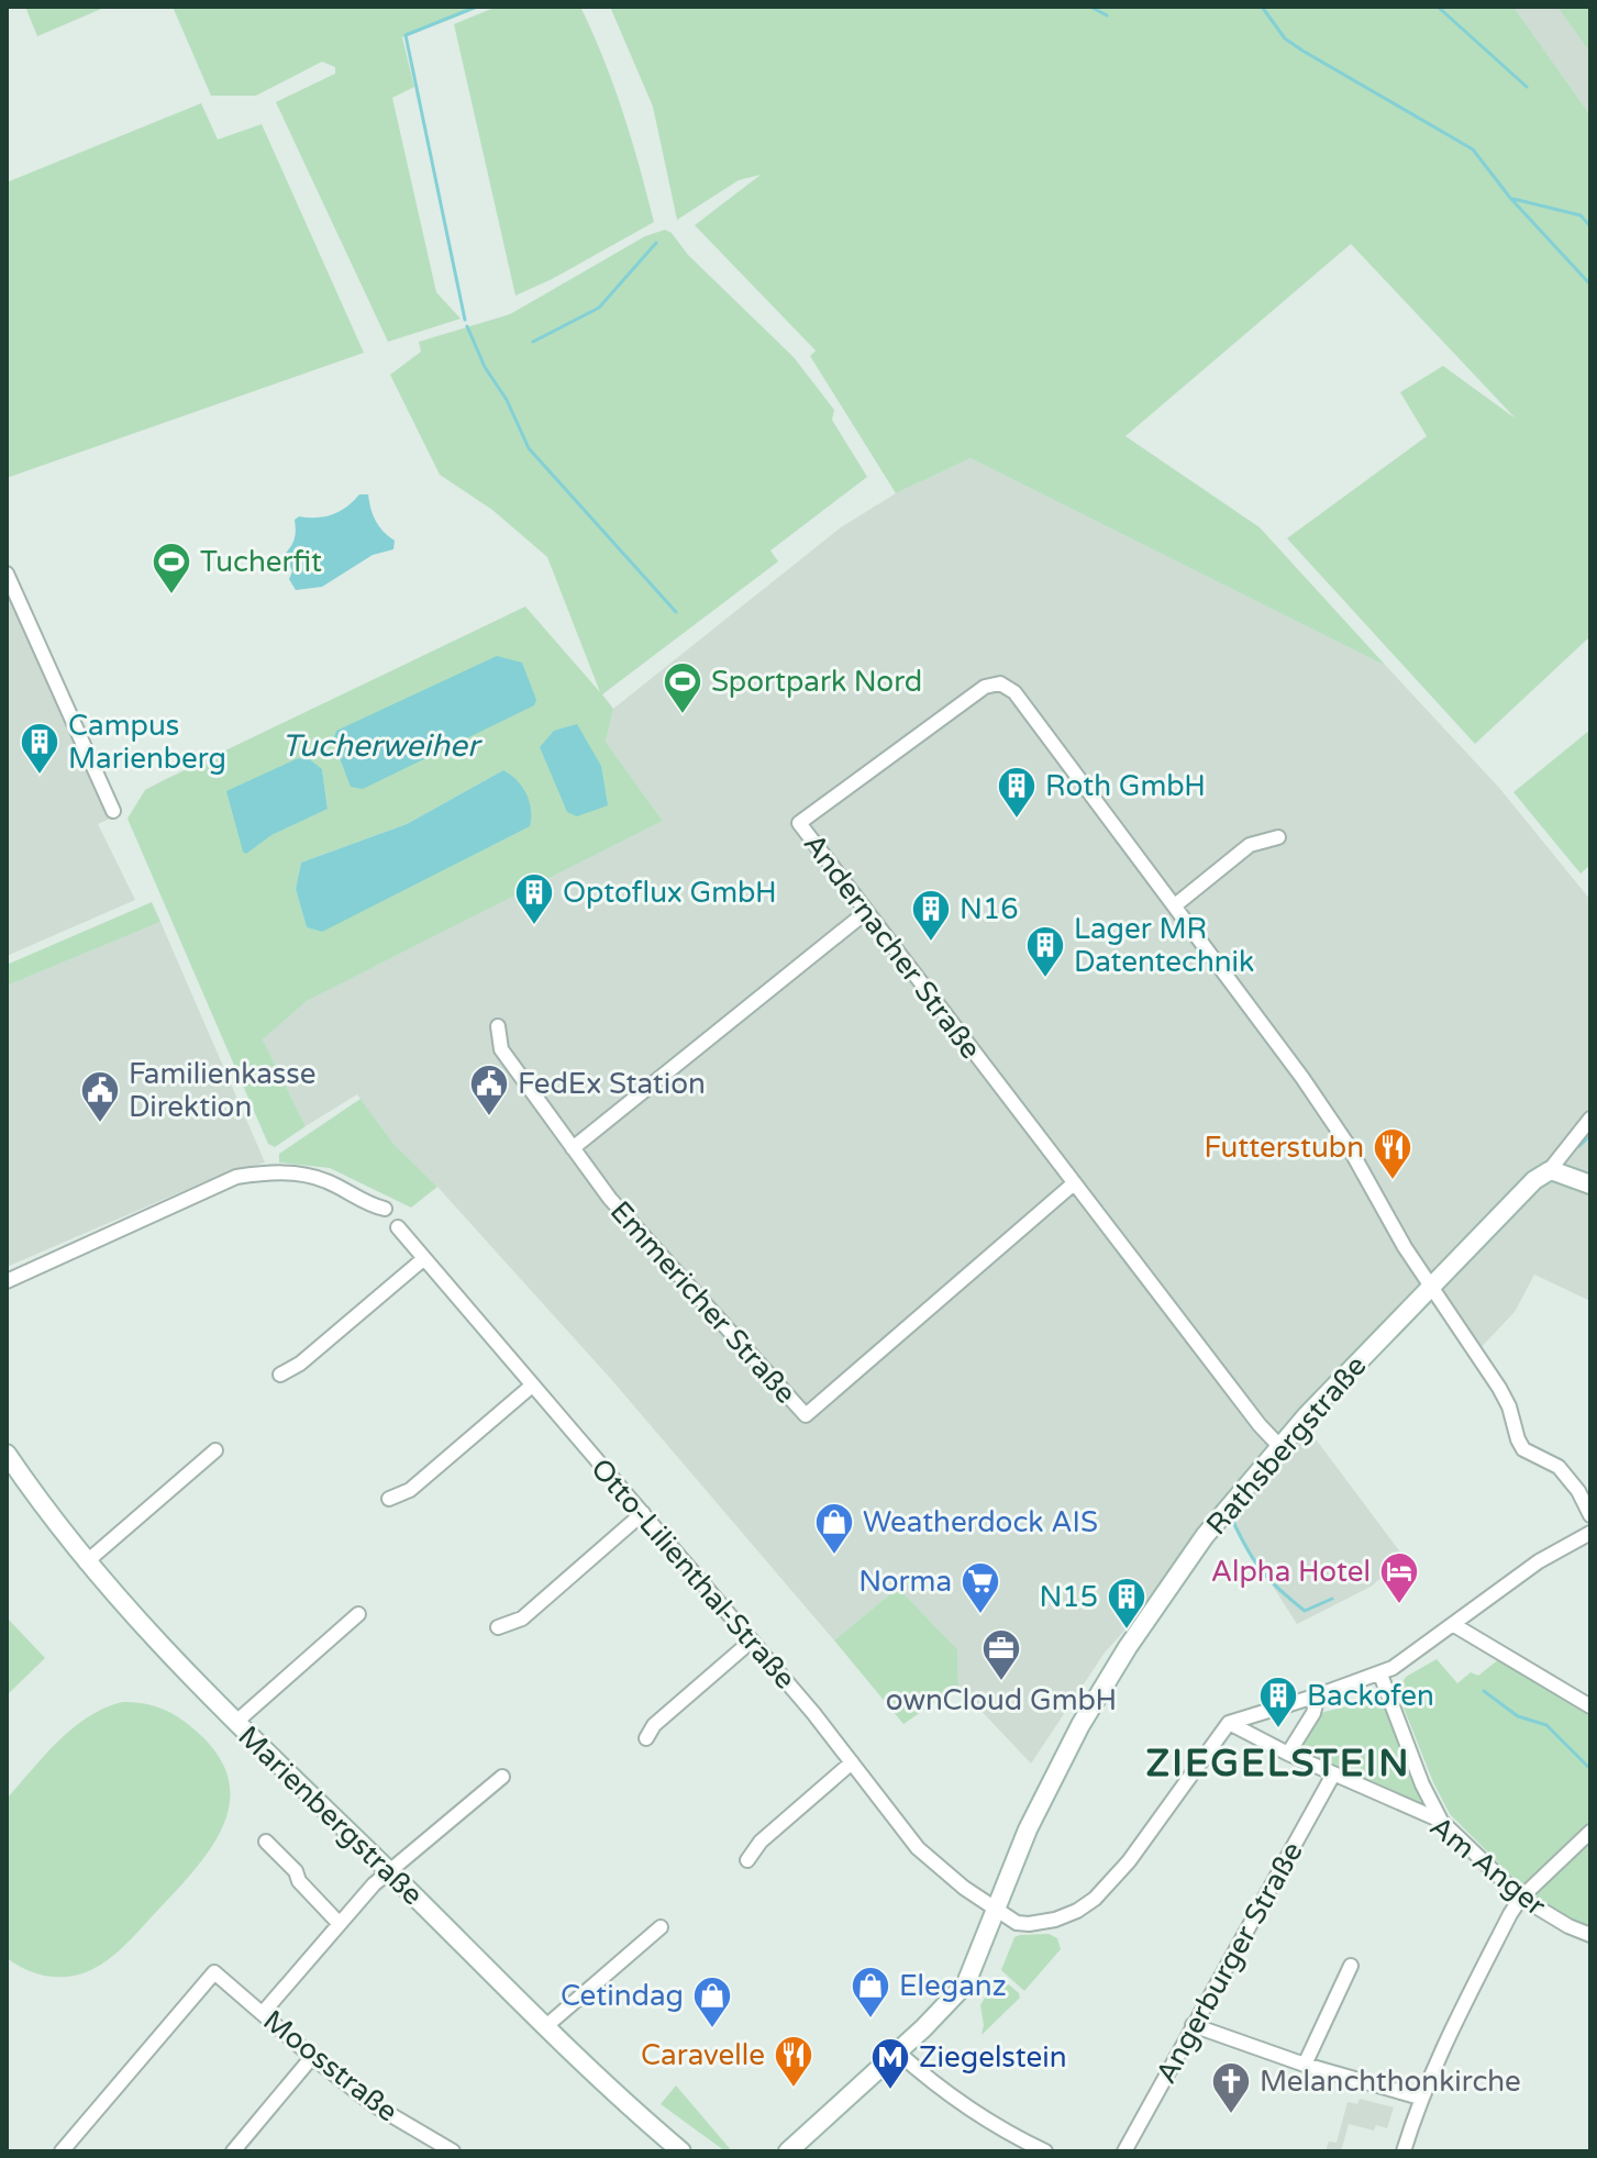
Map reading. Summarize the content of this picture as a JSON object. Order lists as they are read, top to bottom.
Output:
{
  "streets": {
    "street": [
      "Andernacher Straße",
      "Emmericher Straße",
      "Rathsbergstraße",
      "Otto-Lilienthal-Straße",
      "Marienbergstraße",
      "Am Anger",
      "Angerburger Straße",
      "Moosstraße"
    ]
  },
  "crossings": [
    ["Andernacher Straße", "Emmericher Straße"],
    ["Andernacher Straße", "Rathsbergstraße"],
    ["Rathsbergstraße", "Otto-Lilienthal-Straße"],
    ["Am Anger", "Angerburger Straße"]
  ],
  "districts": ["ZIEGELSTEIN"],
  "water": ["Tucherweiher"],
  "places": {
    "sports": ["Tucherfit", "Sportpark Nord"],
    "building": [
      "Campus Marienberg",
      "Roth GmbH",
      "Optoflux GmbH",
      "N16",
      "Lager MR Datentechnik",
      "N15",
      "Backofen"
    ],
    "public building": ["FedEx Station", "Familienkasse Direktion"],
    "restaurant": ["Futterstubn", "Caravelle"],
    "shop": ["Weatherdock AIS", "Eleganz", "Cetindag"],
    "hotel": ["Alpha Hotel"],
    "supermarket": ["Norma"],
    "office": ["ownCloud GmbH"],
    "metro station": ["Ziegelstein"],
    "church": ["Melanchthonkirche"]
  }
}
